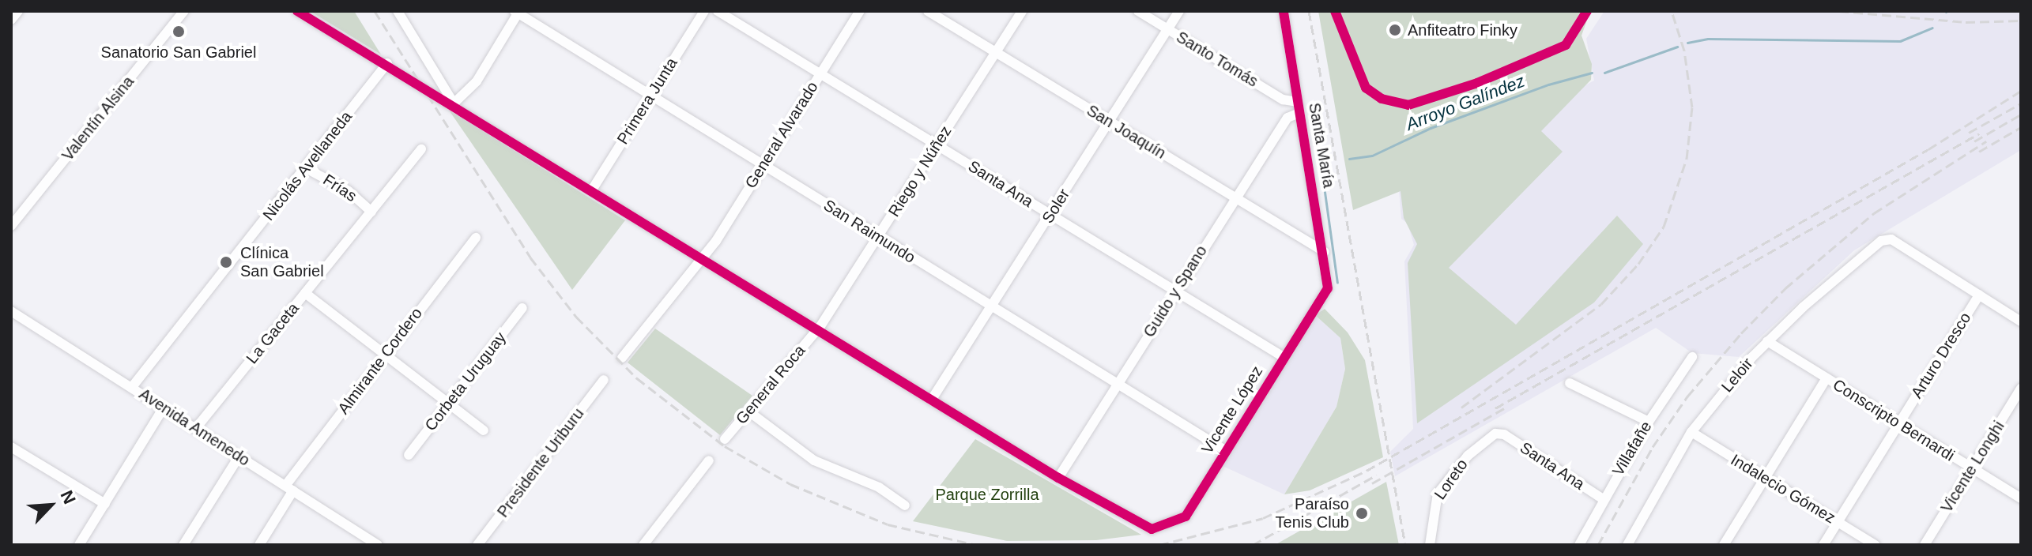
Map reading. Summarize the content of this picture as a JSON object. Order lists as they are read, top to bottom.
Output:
{
  "streets": {
    "street": [
      "Santo Tomás",
      "Primera Junta",
      "Valentín Alsina",
      "San Joaquín",
      "General Alvarado",
      "Santa María",
      "Nicolás Avellaneda",
      "Riego y Núñez",
      "Santa Ana",
      "Frías",
      "Soler",
      "San Raimundo",
      "Guido y Spano",
      "La Gaceta",
      "Arturo Dresco",
      "Almirante Cordero",
      "Leloir",
      "Corbeta Uruguay",
      "General Roca",
      "Vicente López",
      "Conscripto Bernardi",
      "Avenida Amenedo",
      "Villafañe",
      "Presidente Uriburu",
      "Vicente Longhi",
      "Loreto",
      "Indalecio Gómez"
    ]
  },
  "crossings": [
    ["Santo Tomás", "Santa María"],
    ["Santo Tomás", "Soler"],
    ["Primera Junta", "San Raimundo"],
    ["San Joaquín", "Santa María"],
    ["San Joaquín", "Riego y Núñez"],
    ["San Joaquín", "Soler"],
    ["San Joaquín", "Guido y Spano"],
    ["General Alvarado", "Santa Ana"],
    ["General Alvarado", "San Raimundo"],
    ["Santa María", "Guido y Spano"],
    ["Santa María", "Vicente López"],
    ["Nicolás Avellaneda", "Frías"],
    ["Nicolás Avellaneda", "Avenida Amenedo"],
    ["Riego y Núñez", "Santa Ana"],
    ["Riego y Núñez", "San Raimundo"],
    ["Riego y Núñez", "General Roca"],
    ["Santa Ana", "Soler"],
    ["Santa Ana", "Guido y Spano"],
    ["Santa Ana", "Vicente López"],
    ["Santa Ana", "Villafañe"],
    ["Santa Ana", "Loreto"],
    ["Frías", "La Gaceta"],
    ["Soler", "San Raimundo"],
    ["San Raimundo", "Guido y Spano"],
    ["San Raimundo", "Vicente López"],
    ["Guido y Spano", "Vicente López"],
    ["La Gaceta", "Avenida Amenedo"],
    ["Arturo Dresco", "Leloir"],
    ["Arturo Dresco", "Conscripto Bernardi"],
    ["Arturo Dresco", "Indalecio Gómez"],
    ["Almirante Cordero", "Avenida Amenedo"],
    ["Leloir", "Conscripto Bernardi"],
    ["Leloir", "Indalecio Gómez"],
    ["Conscripto Bernardi", "Vicente Longhi"]
  ],
  "water": ["Arroyo Galíndez"],
  "parks": ["Parque Zorrilla"],
  "places": [
    "Anfiteatro Finky",
    "Sanatorio San Gabriel",
    "Clínica San Gabriel",
    "Paraíso Tenis Club"
  ],
  "north": "top right"
}
